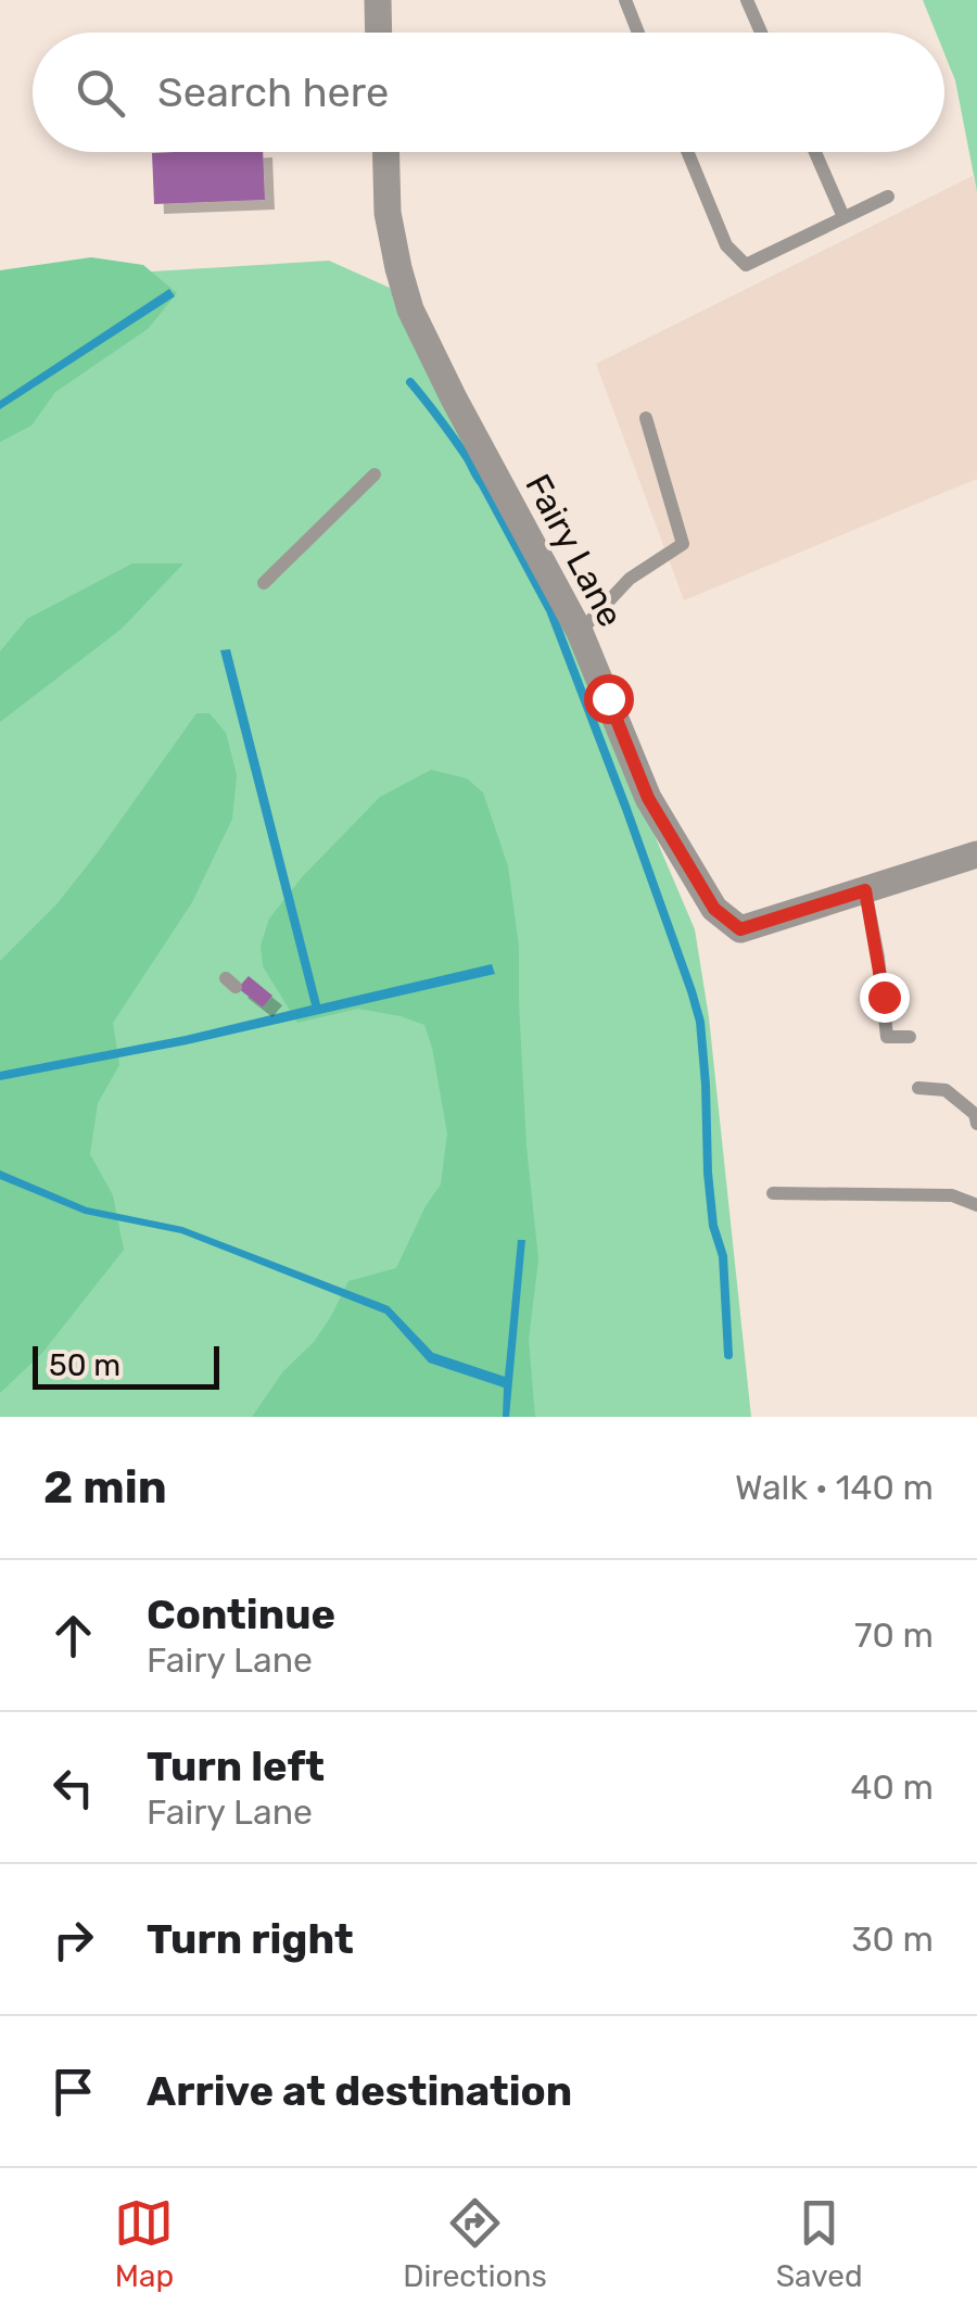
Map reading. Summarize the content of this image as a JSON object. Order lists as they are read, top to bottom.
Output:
{
  "streets": {
    "street": ["Fairy Lane"]
  },
  "scale_bar": "50 m",
  "page": {
    "search": "Search here",
    "scale": "50 m",
    "heading": ["2 min", "Walk · 140 m"],
    "list": [
      ["Continue", "Fairy Lane", "70 m"],
      ["Turn left", "Fairy Lane", "40 m"],
      ["Turn right", "30 m"],
      "Arrive at destination"
    ],
    "nav": ["Map", "Directions", "Saved"]
  }
}
